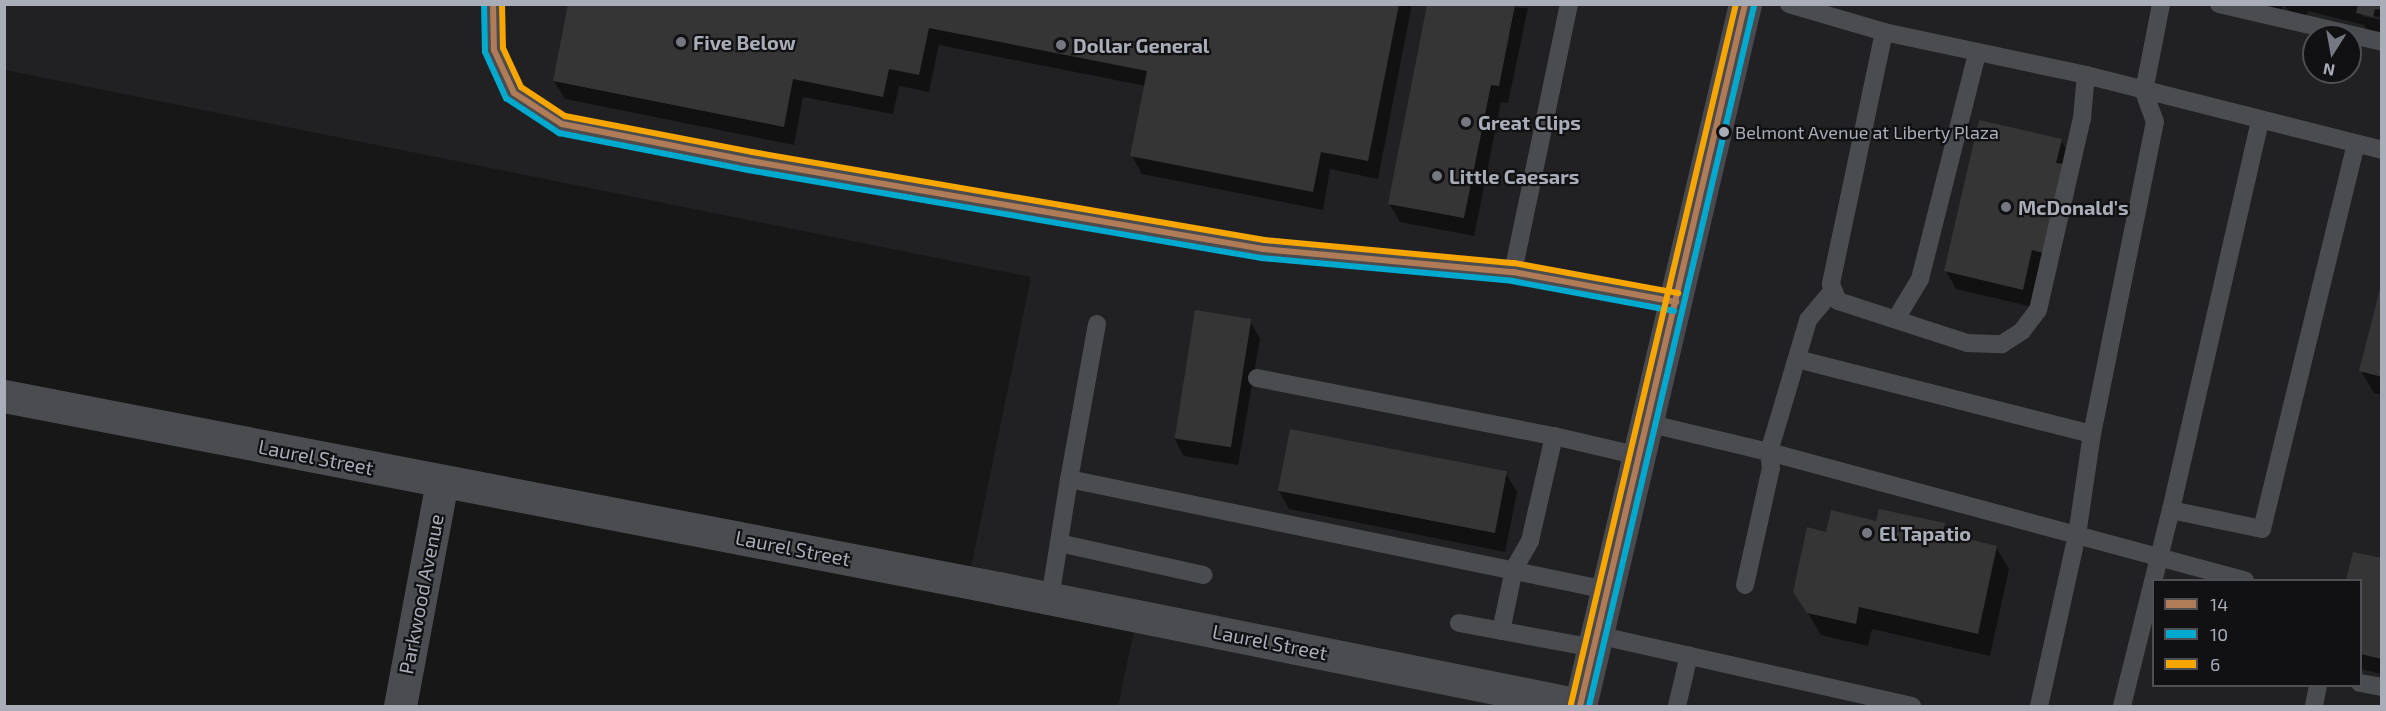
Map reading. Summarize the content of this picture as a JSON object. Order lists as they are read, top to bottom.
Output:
{
  "streets": {
    "street": ["Laurel Street", "Parkwood Avenue"]
  },
  "crossings": [
    ["Laurel Street", "Parkwood Avenue"]
  ],
  "places": [
    "Five Below",
    "Dollar General",
    "Great Clips",
    "Belmont Avenue at Liberty Plaza",
    "Little Caesars",
    "McDonald's",
    "El Tapatio"
  ],
  "lines": ["transit line 14", "transit line 10", "transit line 6"],
  "legend": ["14", "10", "6"],
  "north": "bottom"
}
